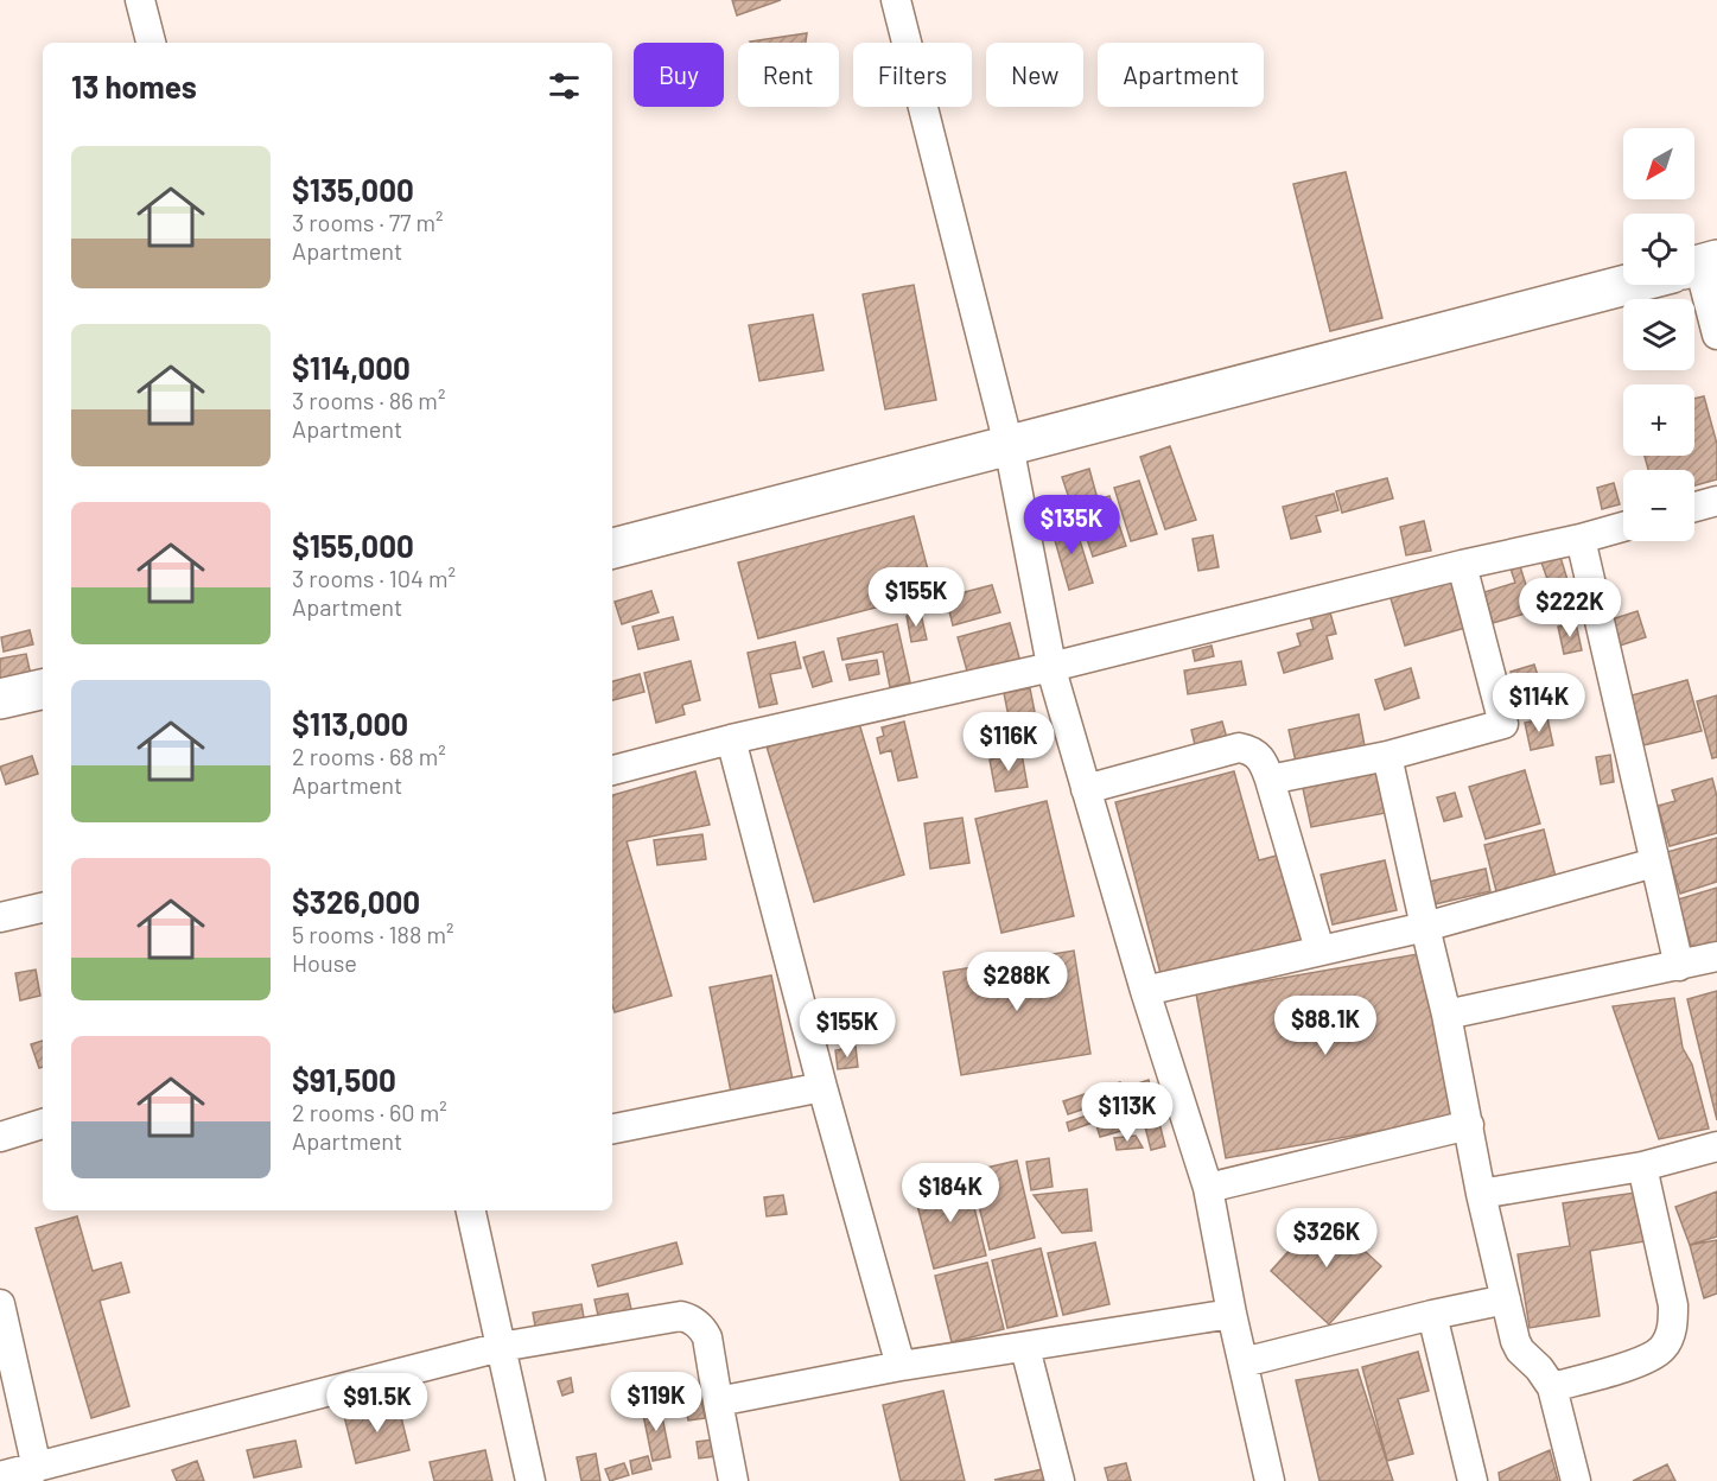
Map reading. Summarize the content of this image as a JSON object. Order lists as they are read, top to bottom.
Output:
{
  "north": "bottom left",
  "page": {
    "chip": [
      "Buy",
      "Rent",
      "Filters",
      "New",
      "Apartment"
    ],
    "heading": "13 homes",
    "map_buttons": ["+", "−"],
    "list": [
      {
        "name": "$135,000",
        "note": "3 rooms · 77 m² · Apartment"
      },
      {
        "name": "$114,000",
        "note": "3 rooms · 86 m² · Apartment"
      },
      {
        "name": "$155,000",
        "note": "3 rooms · 104 m² · Apartment"
      },
      {
        "name": "$113,000",
        "note": "2 rooms · 68 m² · Apartment"
      },
      {
        "name": "$326,000",
        "note": "5 rooms · 188 m² · House"
      },
      {
        "name": "$91,500",
        "note": "2 rooms · 60 m² · Apartment"
      }
    ],
    "price": [
      "$135K",
      "$155K",
      "$222K",
      "$114K",
      "$116K",
      "$288K",
      "$88.1K",
      "$155K",
      "$113K",
      "$184K",
      "$326K",
      "$119K",
      "$91.5K"
    ]
  }
}
